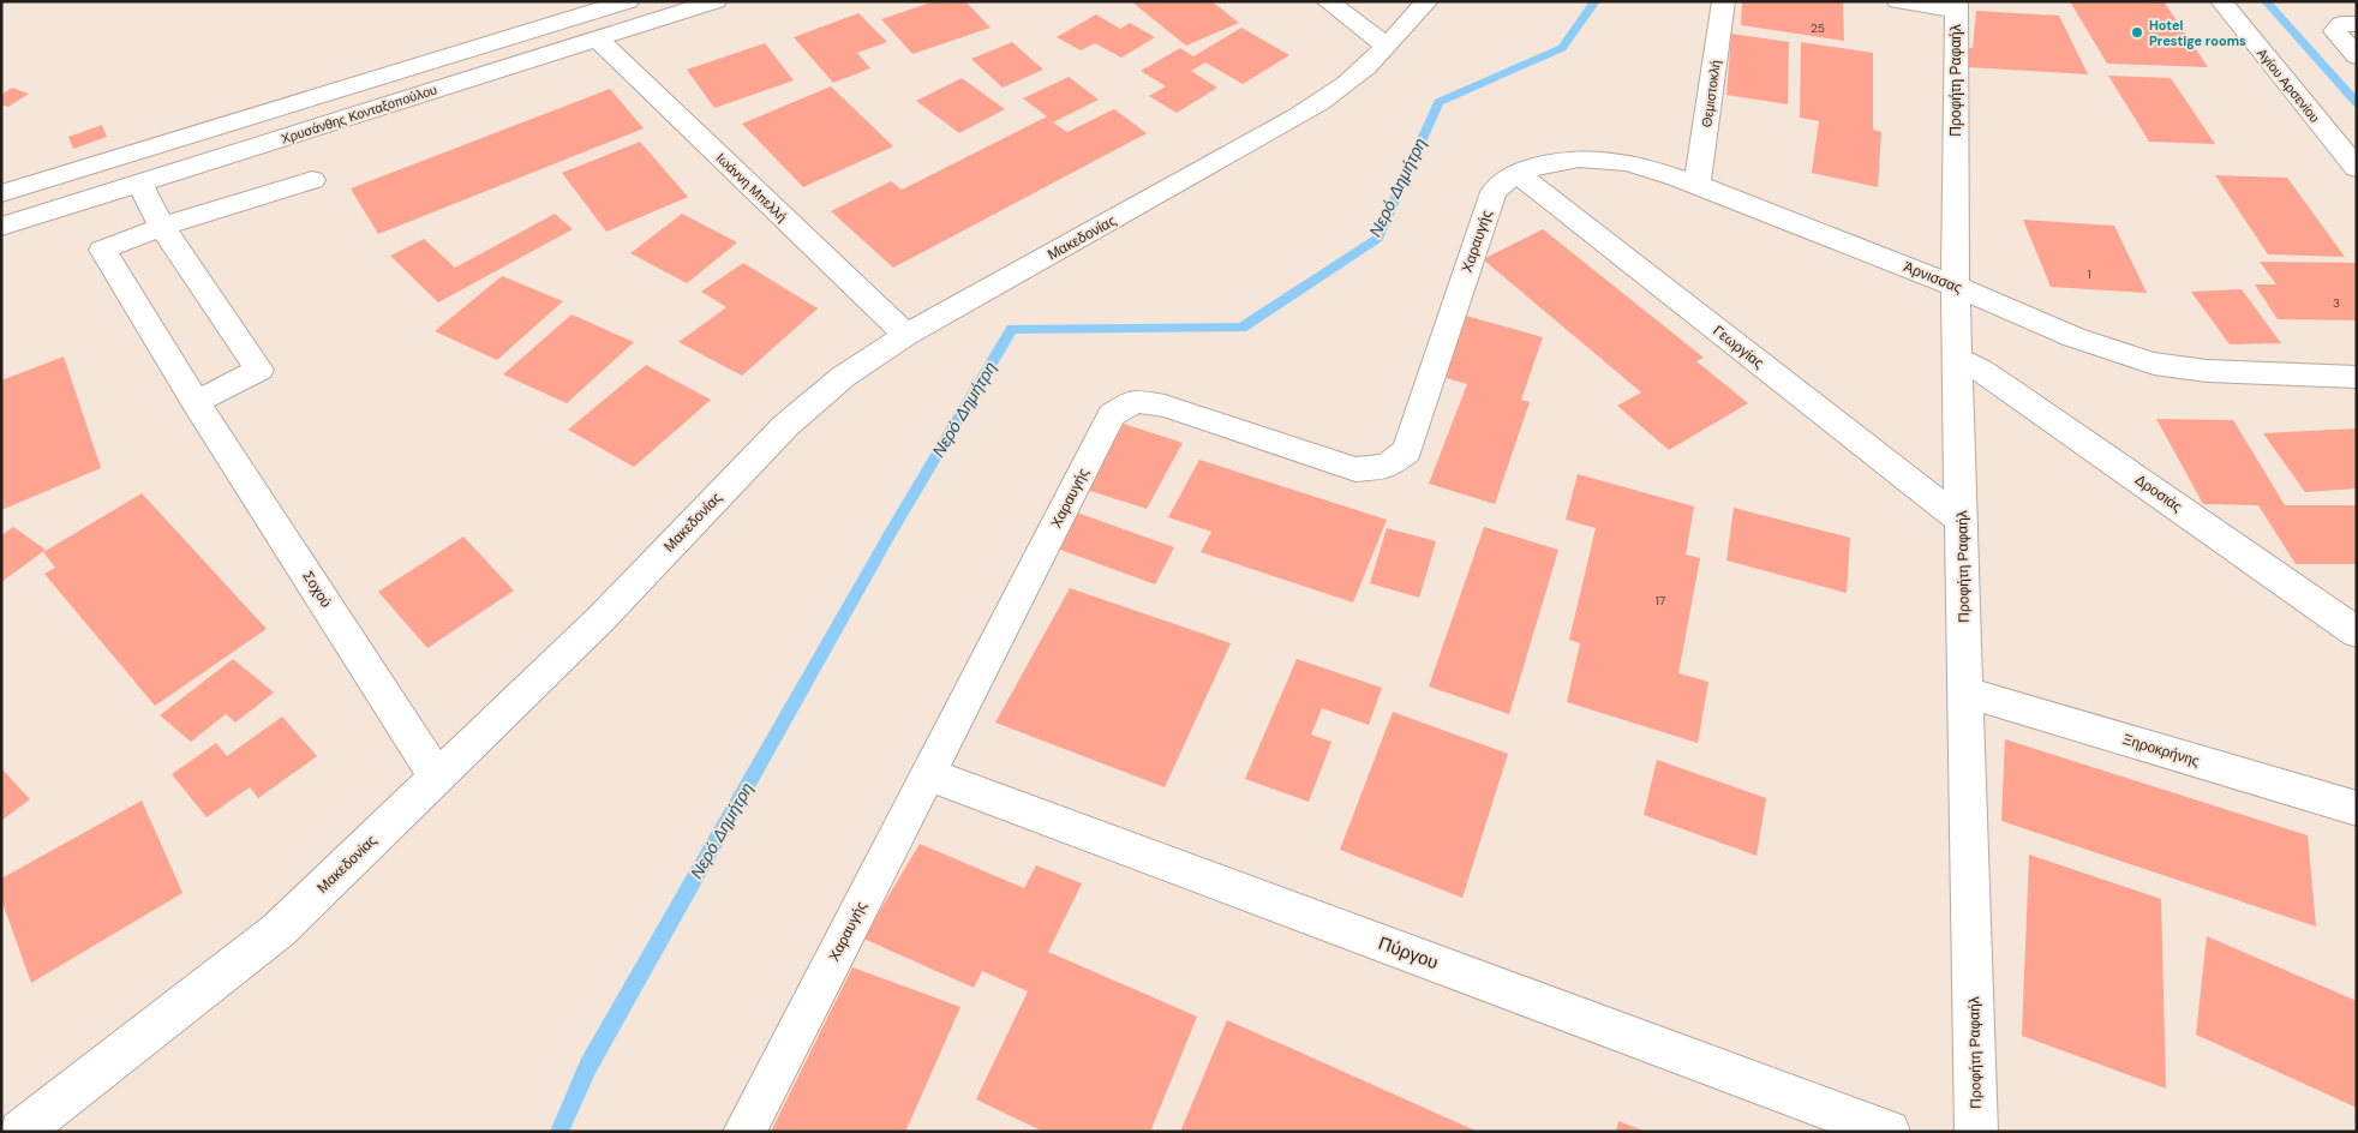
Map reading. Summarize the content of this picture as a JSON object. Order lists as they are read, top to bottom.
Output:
{
  "streets": {
    "street": [
      "Προφήτη Ραφαήλ",
      "Αγίου Αρσενίου",
      "Θεμιστοκλή",
      "Χρυσάνθης Κονταξοπούλου",
      "Ιωάννη Μπελλή",
      "Μακεδονίας",
      "Χαραυγής",
      "Άρνισσας",
      "Γεωργίας",
      "Δροσιάς",
      "Σοχού",
      "Ξηροκρήνης",
      "Πύργου"
    ]
  },
  "crossings": [
    ["Προφήτη Ραφαήλ", "Άρνισσας"],
    ["Προφήτη Ραφαήλ", "Γεωργίας"],
    ["Προφήτη Ραφαήλ", "Δροσιάς"],
    ["Προφήτη Ραφαήλ", "Ξηροκρήνης"],
    ["Θεμιστοκλή", "Άρνισσας"],
    ["Χρυσάνθης Κονταξοπούλου", "Ιωάννη Μπελλή"],
    ["Ιωάννη Μπελλή", "Μακεδονίας"],
    ["Μακεδονίας", "Σοχού"],
    ["Χαραυγής", "Άρνισσας"],
    ["Χαραυγής", "Γεωργίας"],
    ["Χαραυγής", "Πύργου"],
    ["Άρνισσας", "Γεωργίας"]
  ],
  "water": ["Νερό Δημήτρη"],
  "places": ["Hotel Prestige rooms"],
  "house_numbers": [
    "25",
    "1",
    "3",
    "17"
  ]
}
